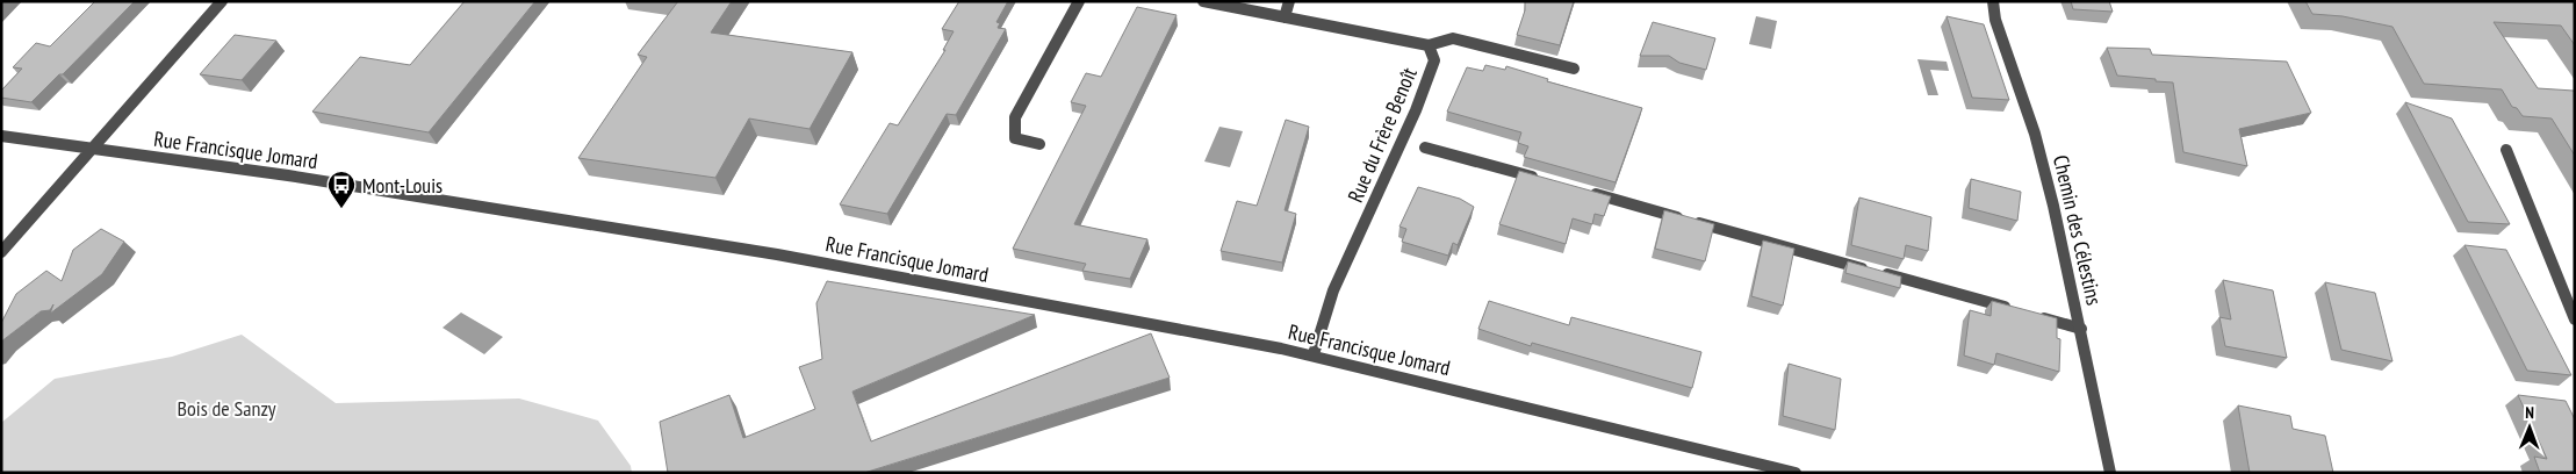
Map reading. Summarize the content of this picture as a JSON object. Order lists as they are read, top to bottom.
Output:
{
  "streets": {
    "street": ["Rue du Frère Benoît", "Rue Francisque Jomard", "Chemin des Célestins"]
  },
  "crossings": [
    ["Rue du Frère Benoît", "Rue Francisque Jomard"]
  ],
  "parks": ["Bois de Sanzy"],
  "places": {
    "bus stop": ["Mont-Louis"]
  },
  "north": "top"
}
